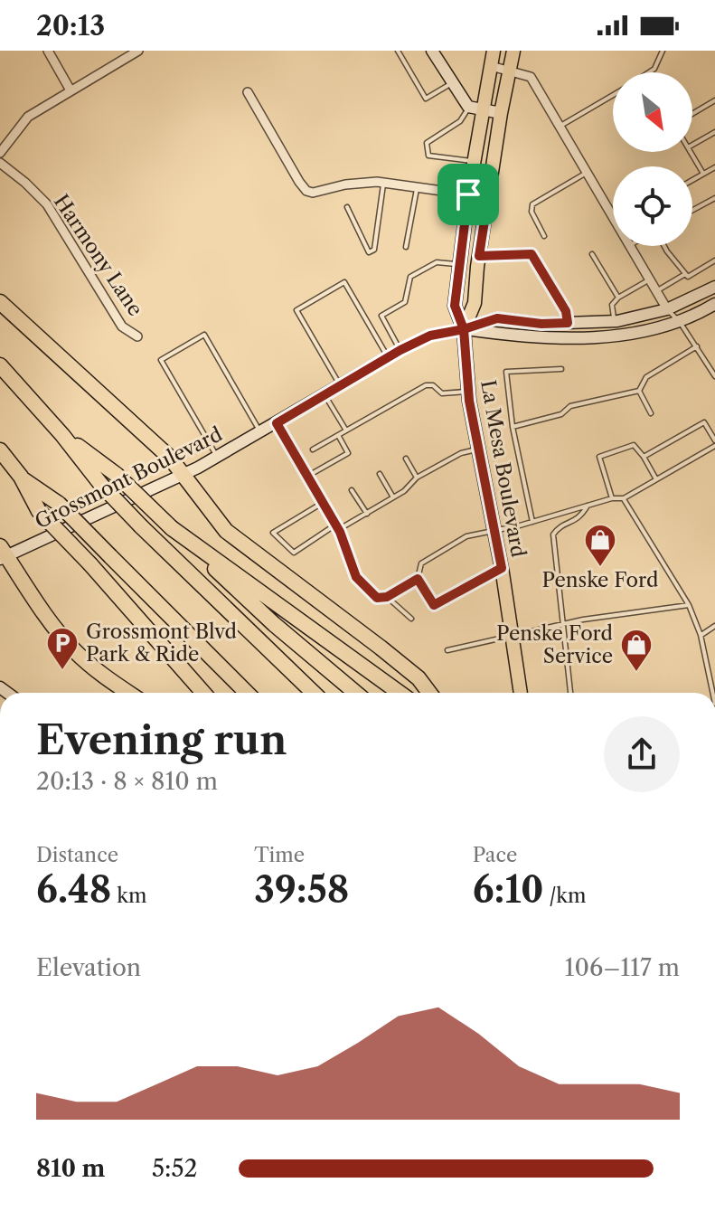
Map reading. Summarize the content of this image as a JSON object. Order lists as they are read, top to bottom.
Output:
{
  "streets": {
    "main road": ["La Mesa Boulevard", "Grossmont Boulevard"],
    "street": ["Harmony Lane"]
  },
  "crossings": [
    ["La Mesa Boulevard", "Grossmont Boulevard"]
  ],
  "places": {
    "shop": ["Penske Ford", "Penske Ford Service"],
    "parking": ["Grossmont Blvd Park & Ride"]
  },
  "north": "bottom right",
  "page": {
    "status": "20:13",
    "heading": ["Evening run", "20:13 · 8 × 810 m"],
    "stats": [
      ["Distance", "6.48 km"],
      ["Time", "39:58"],
      ["Pace", "6:10 /km"]
    ],
    "chart": ["Elevation", "106–117 m"],
    "list": [
      {
        "name": "810 m",
        "note": "5:52"
      }
    ]
  }
}
